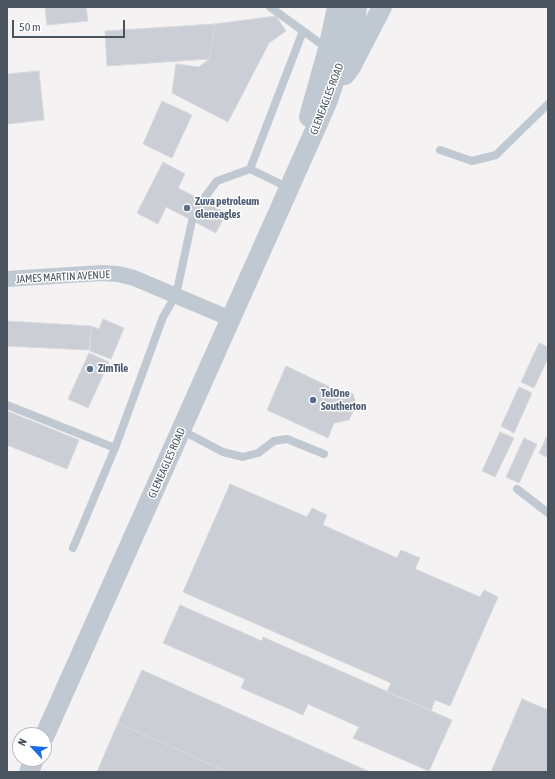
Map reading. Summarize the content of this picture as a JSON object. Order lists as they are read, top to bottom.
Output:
{
  "streets": {
    "street": ["GLENEAGLES ROAD", "JAMES MARTIN AVENUE"]
  },
  "crossings": [
    ["GLENEAGLES ROAD", "JAMES MARTIN AVENUE"]
  ],
  "places": ["Zuva petroleum Gleneagles", "ZimTile", "TelOne Southerton"],
  "scale_bar": "50 m",
  "north": "top left"
}
